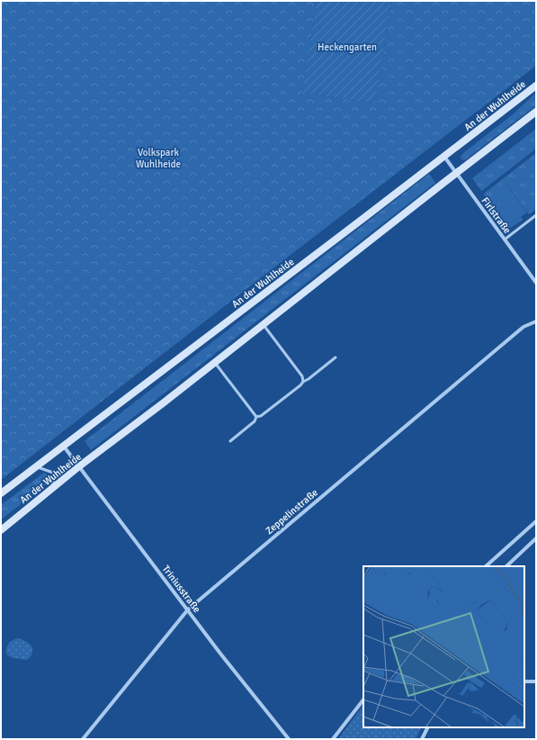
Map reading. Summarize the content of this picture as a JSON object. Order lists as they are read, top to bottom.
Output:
{
  "streets": {
    "main road": ["An der Wuhlheide"],
    "street": ["Firlstraße", "Zeppelinstraße", "Triniusstraße"]
  },
  "crossings": [
    ["An der Wuhlheide", "Firlstraße"],
    ["An der Wuhlheide", "Triniusstraße"],
    ["Zeppelinstraße", "Triniusstraße"]
  ],
  "parks": ["Heckengarten", "Volkspark Wuhlheide"]
}
